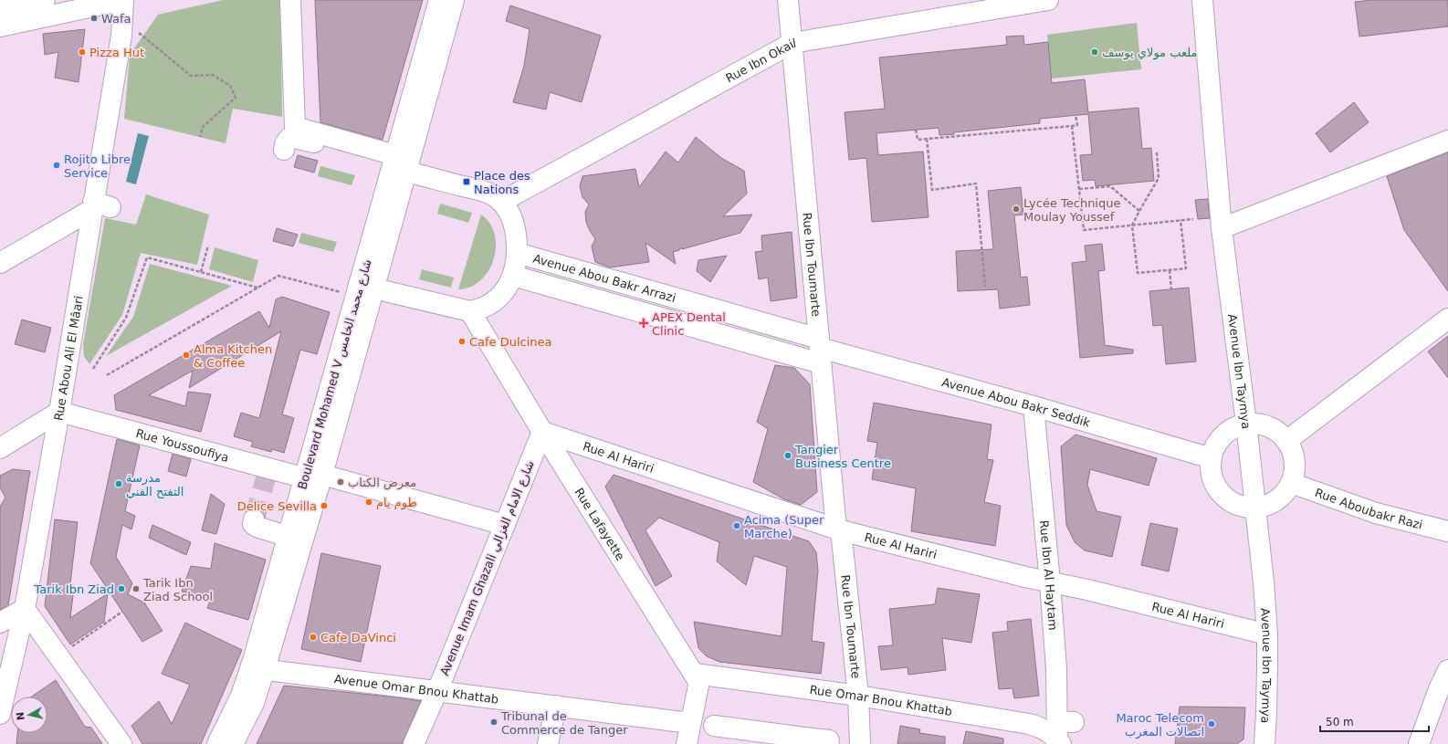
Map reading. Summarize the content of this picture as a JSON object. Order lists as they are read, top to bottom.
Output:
{
  "streets": {
    "street": [
      "Rue Ibn Okail",
      "Rue Ibn Toumarte",
      "Avenue Abou Bakr Arrazi",
      "Rue Abou Ali El Mâari",
      "Avenue Ibn Taymya",
      "Boulevard Mohamed V شارع محمد الخامس",
      "Avenue Abou Bakr Seddik",
      "Rue Youssoufiya",
      "Rue Al Hariri",
      "Rue Aboubakr Razi",
      "Rue Lafayette",
      "Avenue Imam Ghazali شارع الامام الغزالي",
      "Rue Ibn Al Haytam",
      "Avenue Omar Bnou Khattab",
      "Rue Omar Bnou Khattab"
    ]
  },
  "crossings": [
    ["Rue Ibn Okail", "Rue Ibn Toumarte"],
    ["Rue Ibn Toumarte", "Avenue Abou Bakr Arrazi"],
    ["Rue Ibn Toumarte", "Avenue Abou Bakr Seddik"],
    ["Rue Ibn Toumarte", "Rue Al Hariri"],
    ["Rue Ibn Toumarte", "Rue Omar Bnou Khattab"],
    ["Avenue Abou Bakr Arrazi", "Avenue Abou Bakr Seddik"],
    ["Rue Abou Ali El Mâari", "Rue Youssoufiya"],
    ["Avenue Ibn Taymya", "Rue Al Hariri"],
    ["Boulevard Mohamed V شارع محمد الخامس", "Rue Youssoufiya"],
    ["Boulevard Mohamed V شارع محمد الخامس", "Avenue Omar Bnou Khattab"],
    ["Avenue Abou Bakr Seddik", "Rue Ibn Al Haytam"],
    ["Rue Youssoufiya", "Avenue Imam Ghazali شارع الامام الغزالي"],
    ["Rue Al Hariri", "Rue Lafayette"],
    ["Rue Al Hariri", "Avenue Imam Ghazali شارع الامام الغزالي"],
    ["Rue Al Hariri", "Rue Ibn Al Haytam"],
    ["Rue Lafayette", "Avenue Imam Ghazali شارع الامام الغزالي"],
    ["Rue Lafayette", "Avenue Omar Bnou Khattab"],
    ["Rue Lafayette", "Rue Omar Bnou Khattab"],
    ["Avenue Imam Ghazali شارع الامام الغزالي", "Avenue Omar Bnou Khattab"],
    ["Rue Ibn Al Haytam", "Rue Omar Bnou Khattab"]
  ],
  "places": {
    "other": [
      "Wafa",
      "Pizza Hut",
      "ملعب مولاي يوسف",
      "Rojito Libre Service",
      "Lycée Technique Moulay Youssef",
      "Cafe Dulcinea",
      "Alma Kitchen & Coffee",
      "Tangier Business Centre",
      "معرض الكتاب",
      "مدرسة التفتح الفني",
      "طوم يام",
      "Delice Sevilla",
      "Acima (Super Marche)",
      "Tarik Ibn Ziad",
      "Tarik Ibn Ziad School",
      "Cafe DaVinci",
      "Tribunal de Commerce de Tanger",
      "Maroc Telecom اتصالات المغرب"
    ],
    "transit": ["Place des Nations"],
    "health": ["APEX Dental Clinic"]
  },
  "scale_bar": "50 m",
  "north": "left"
}
